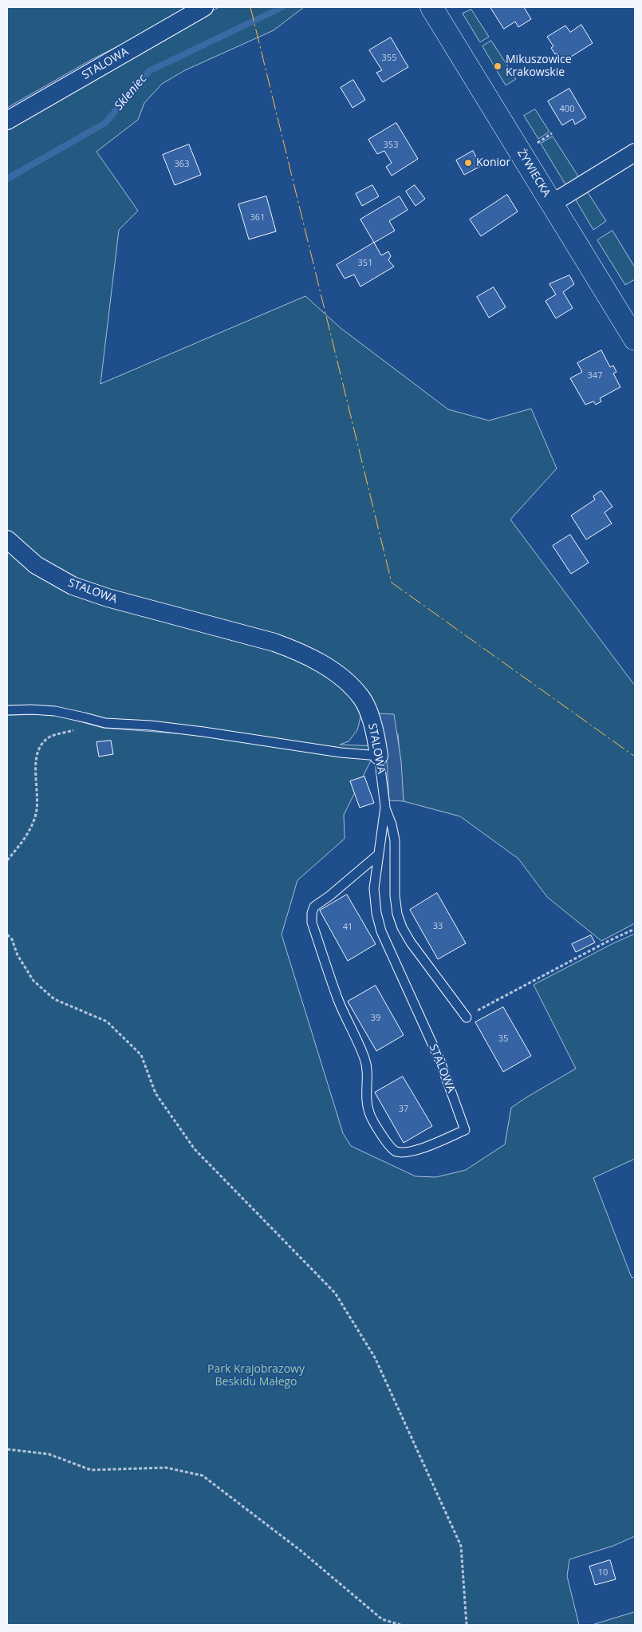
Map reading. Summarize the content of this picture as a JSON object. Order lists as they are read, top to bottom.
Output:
{
  "streets": {
    "main road": ["ŻYWIECKA"],
    "street": ["STALOWA"]
  },
  "water": ["Skleniec"],
  "parks": ["Park Krajobrazowy Beskidu Małego"],
  "places": ["Mikuszowice Krakowskie", "Konior"],
  "house_numbers": [
    "355",
    "400",
    "353",
    "363",
    "361",
    "351",
    "347",
    "33",
    "41",
    "39",
    "35",
    "37",
    "10"
  ]
}
